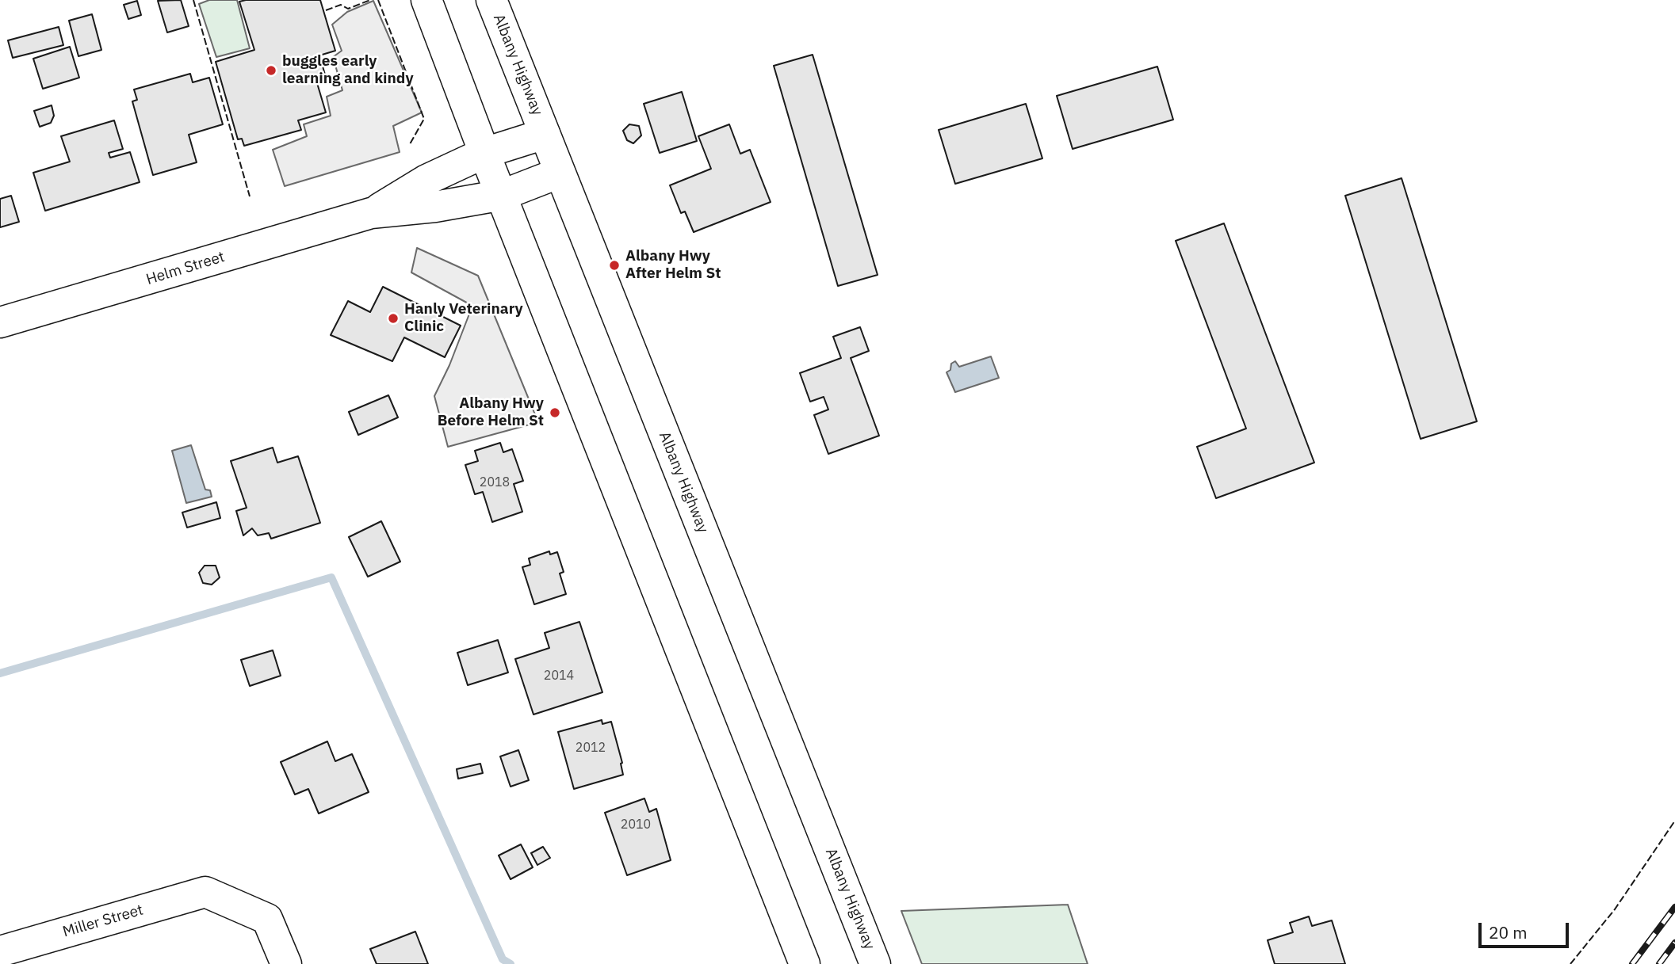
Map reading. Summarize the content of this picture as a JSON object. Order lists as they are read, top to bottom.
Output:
{
  "streets": {
    "main road": ["Albany Highway", "Helm Street", "Miller Street"]
  },
  "crossings": [
    ["Albany Highway", "Helm Street"]
  ],
  "places": [
    "buggles early learning and kindy",
    "Albany Hwy After Helm St",
    "Hanly Veterinary Clinic",
    "Albany Hwy Before Helm St"
  ],
  "house_numbers": [
    "2018",
    "2014",
    "2012",
    "2010"
  ],
  "scale_bar": "20 m"
}
